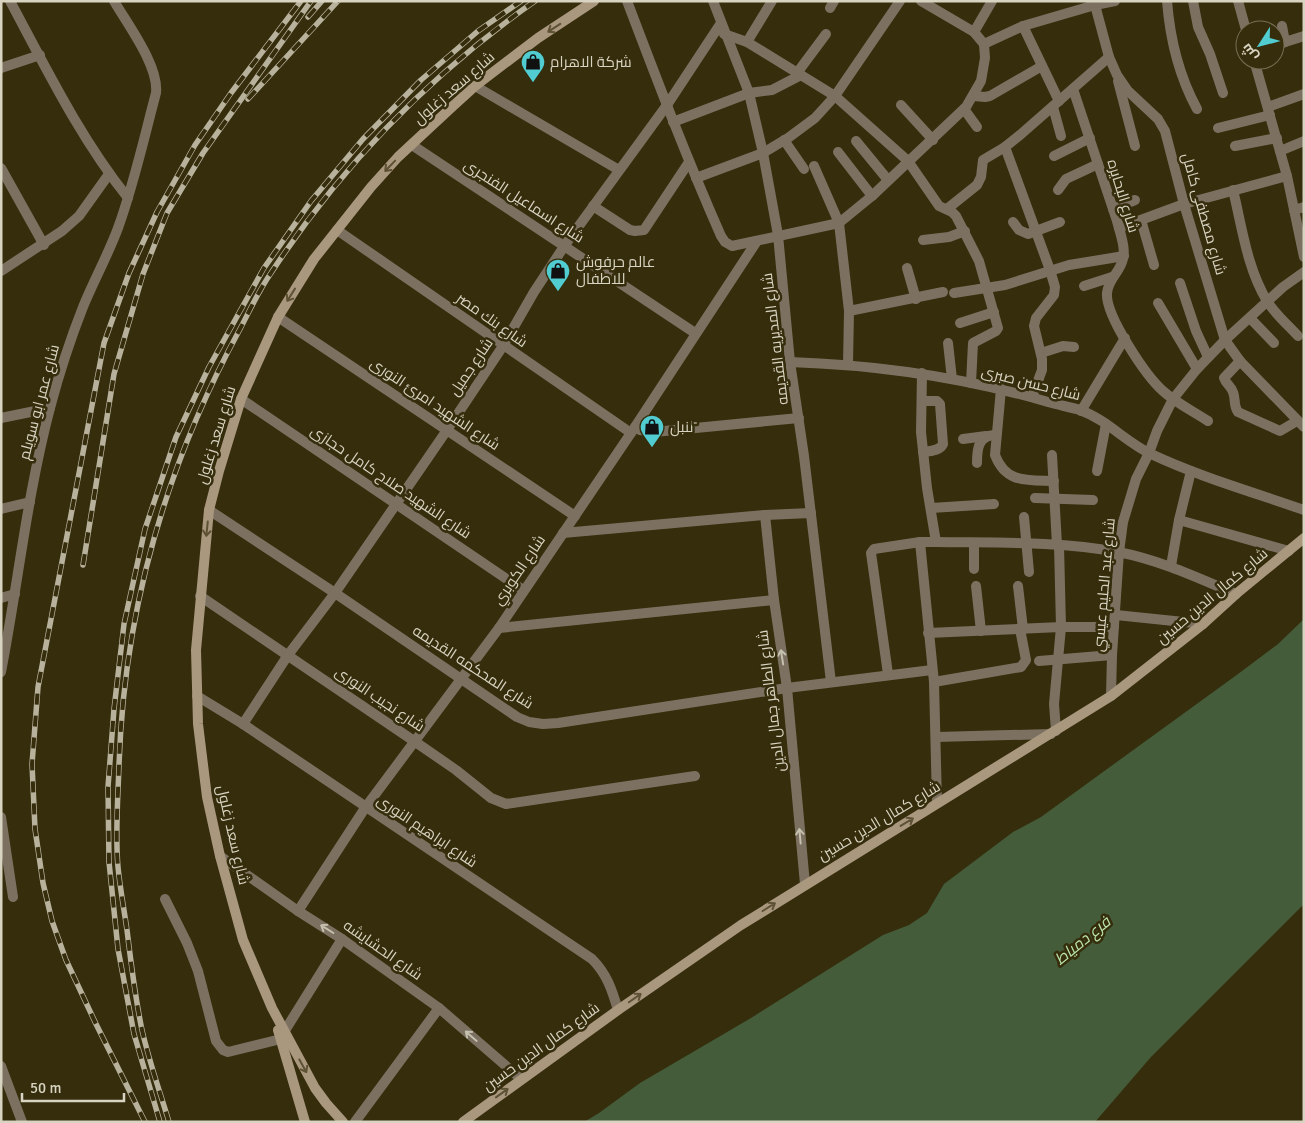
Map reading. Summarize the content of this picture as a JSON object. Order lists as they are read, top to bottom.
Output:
{
  "streets": {
    "main road": ["شارع سعد زغلول", "شارع كمال الدين حسين"],
    "street": [
      "شارع البحايره",
      "شارع اسماعيل الفنجرى",
      "شارع مصطفى كامل",
      "شارع بنك مصر",
      "شارع المديريه القديمه",
      "شارع جميل",
      "شارع حسن صبرى",
      "شارع عمر ابو سويلم",
      "شارع الشهيد امرئ النورى",
      "شارع الشهيد صلاح كامل حجازى",
      "شارع الكوبري",
      "شارع عبد الحليم عيسي",
      "شارع المحكمه القديمه",
      "شارع نجيب النورى",
      "شارع الطاهر جمال الدين",
      "شارع ابراهيم النورى",
      "شارع الحشايشه"
    ]
  },
  "crossings": [
    ["شارع سعد زغلول", "شارع اسماعيل الفنجرى"],
    ["شارع سعد زغلول", "شارع بنك مصر"],
    ["شارع سعد زغلول", "شارع الشهيد امرئ النورى"],
    ["شارع سعد زغلول", "شارع الشهيد صلاح كامل حجازى"],
    ["شارع سعد زغلول", "شارع المحكمه القديمه"],
    ["شارع سعد زغلول", "شارع نجيب النورى"],
    ["شارع سعد زغلول", "شارع ابراهيم النورى"],
    ["شارع سعد زغلول", "شارع الحشايشه"],
    ["شارع البحايره", "شارع عبد الحليم عيسي"],
    ["شارع اسماعيل الفنجرى", "شارع جميل"],
    ["شارع اسماعيل الفنجرى", "شارع الكوبري"],
    ["شارع مصطفى كامل", "شارع عبد الحليم عيسي"],
    ["شارع بنك مصر", "شارع جميل"],
    ["شارع بنك مصر", "شارع الكوبري"],
    ["شارع المديريه القديمه", "شارع جميل"],
    ["شارع المديريه القديمه", "شارع حسن صبرى"],
    ["شارع المديريه القديمه", "شارع المحكمه القديمه"],
    ["شارع جميل", "شارع الشهيد امرئ النورى"],
    ["شارع جميل", "شارع الشهيد صلاح كامل حجازى"],
    ["شارع جميل", "شارع المحكمه القديمه"],
    ["شارع جميل", "شارع نجيب النورى"],
    ["شارع جميل", "شارع ابراهيم النورى"],
    ["شارع حسن صبرى", "شارع عبد الحليم عيسي"],
    ["شارع الشهيد امرئ النورى", "شارع الكوبري"],
    ["شارع الشهيد صلاح كامل حجازى", "شارع الكوبري"],
    ["شارع الكوبري", "شارع المحكمه القديمه"],
    ["شارع الكوبري", "شارع نجيب النورى"],
    ["شارع الكوبري", "شارع ابراهيم النورى"],
    ["شارع الكوبري", "شارع الحشايشه"],
    ["شارع عبد الحليم عيسي", "شارع كمال الدين حسين"],
    ["شارع كمال الدين حسين", "شارع الطاهر جمال الدين"],
    ["شارع كمال الدين حسين", "شارع ابراهيم النورى"],
    ["شارع كمال الدين حسين", "شارع الحشايشه"],
    ["شارع المحكمه القديمه", "شارع الطاهر جمال الدين"]
  ],
  "one_way": ["شارع كمال الدين حسين", "شارع الطاهر جمال الدين", "شارع الحشايشه"],
  "water": ["فرع دمياط"],
  "places": {
    "shop": ["شركة الاهرام", "عالم حرفوش للاطفال", "لنبل ً"]
  },
  "scale_bar": "50 m",
  "north": "bottom left"
}
